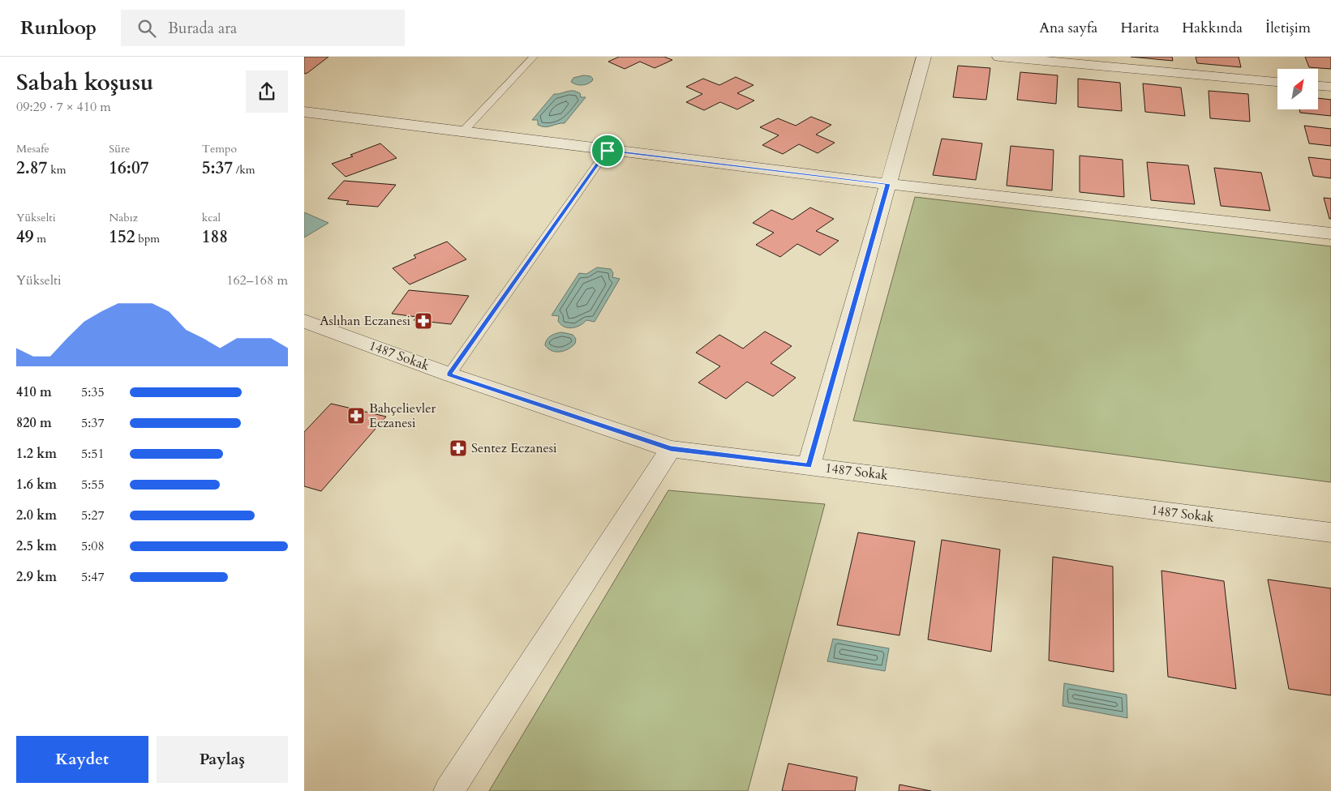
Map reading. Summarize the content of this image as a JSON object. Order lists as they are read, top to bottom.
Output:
{
  "streets": {
    "street": ["1487 Sokak"]
  },
  "places": {
    "pharmacy": ["Aslıhan Eczanesi", "Bahçelievler Eczanesi", "Sentez Eczanesi"]
  },
  "north": "top right",
  "page": {
    "header": "Runloop",
    "search": "Burada ara",
    "nav": [
      "Ana sayfa",
      "Harita",
      "Hakkında",
      "İletişim"
    ],
    "heading": ["Sabah koşusu", "09:29 · 7 × 410 m"],
    "stats": [
      ["Mesafe", "2.87 km"],
      ["Süre", "16:07"],
      ["Tempo", "5:37 /km"],
      ["Yükselti", "49 m"],
      ["Nabız", "152 bpm"],
      ["kcal", "188"]
    ],
    "chart": ["Yükselti", "162–168 m"],
    "list": [
      {
        "name": "410 m",
        "note": "5:35"
      },
      {
        "name": "820 m",
        "note": "5:37"
      },
      {
        "name": "1.2 km",
        "note": "5:51"
      },
      {
        "name": "1.6 km",
        "note": "5:55"
      },
      {
        "name": "2.0 km",
        "note": "5:27"
      },
      {
        "name": "2.5 km",
        "note": "5:08"
      },
      {
        "name": "2.9 km",
        "note": "5:47"
      }
    ],
    "buttons": ["Kaydet", "Paylaş"]
  }
}
